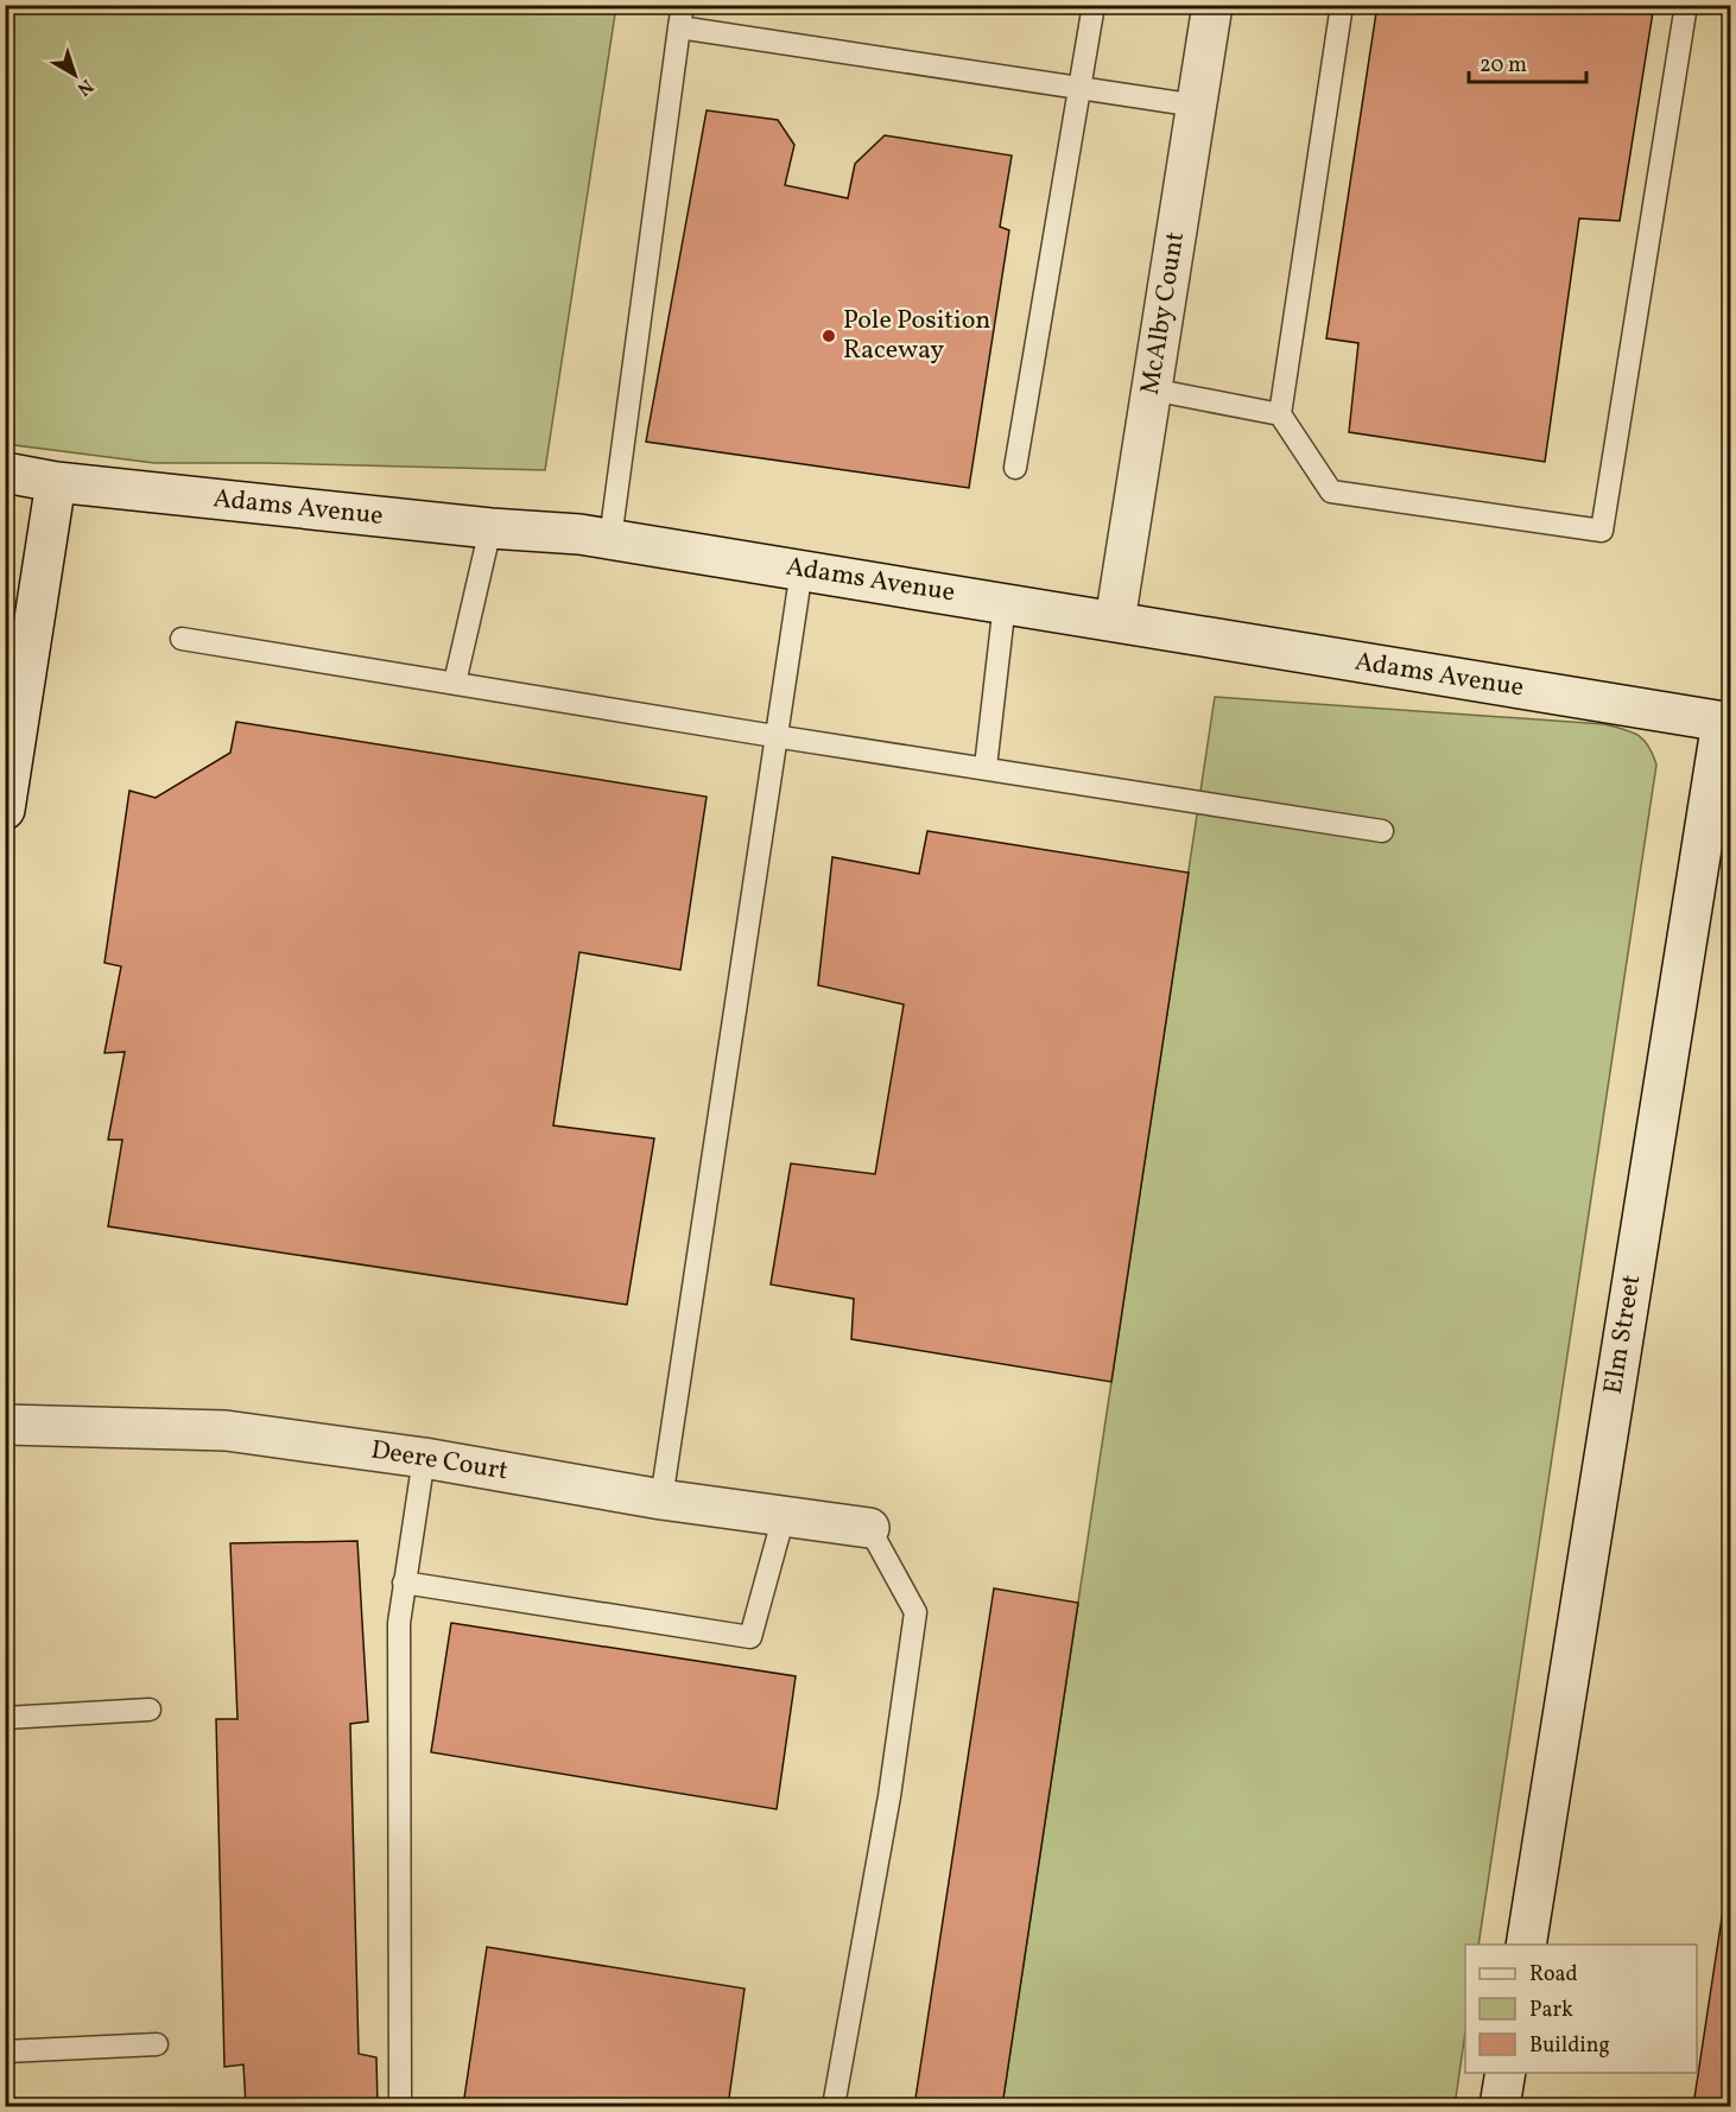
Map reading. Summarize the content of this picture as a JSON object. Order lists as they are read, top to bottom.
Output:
{
  "streets": {
    "street": [
      "McAlby Count",
      "Adams Avenue",
      "Elm Street",
      "Deere Court"
    ]
  },
  "crossings": [
    ["McAlby Count", "Adams Avenue"],
    ["Adams Avenue", "Elm Street"]
  ],
  "places": ["Pole Position Raceway"],
  "legend": ["Road", "Park", "Building"],
  "scale_bar": "20 m",
  "north": "bottom right"
}
